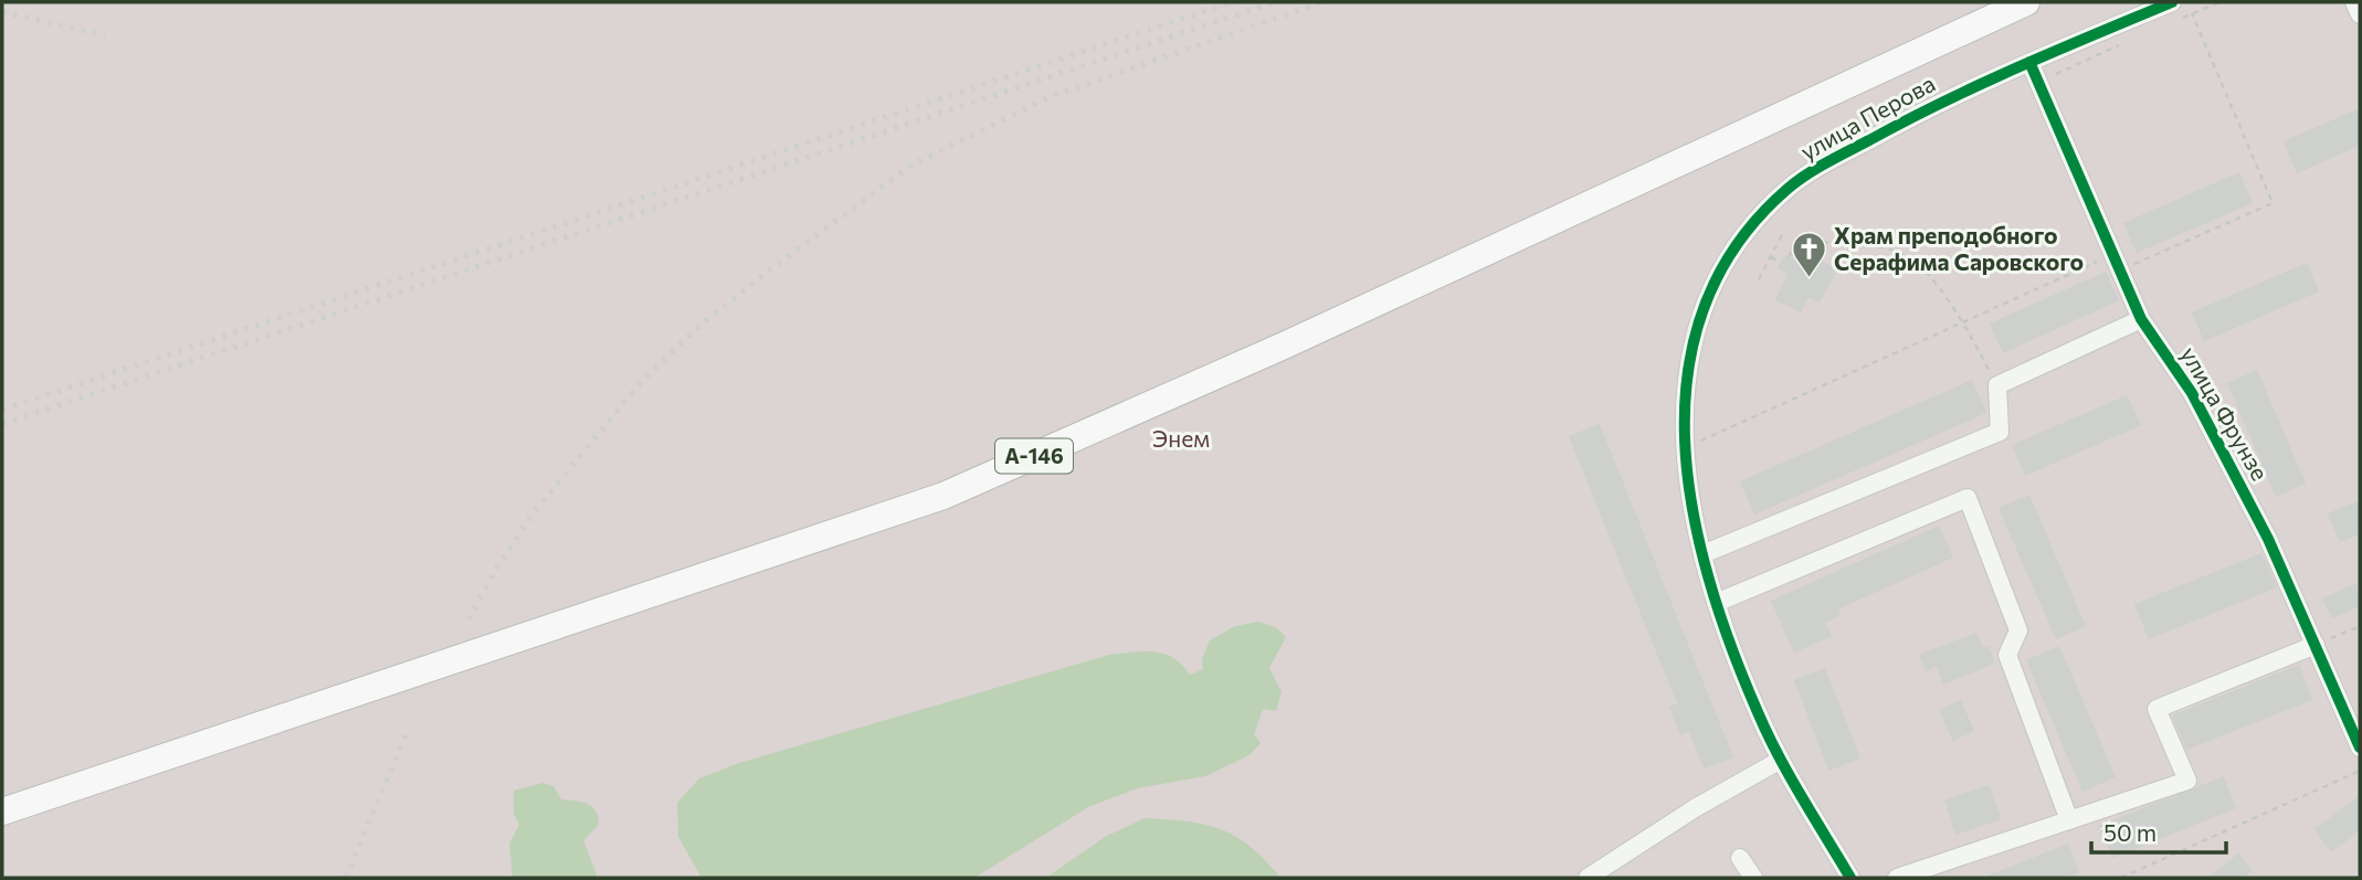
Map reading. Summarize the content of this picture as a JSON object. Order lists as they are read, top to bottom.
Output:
{
  "streets": {
    "highway": ["А-146"],
    "street": ["улица Перова", "улица Фрунзе"]
  },
  "crossings": [
    ["улица Перова", "улица Фрунзе"]
  ],
  "parks": ["Энем"],
  "places": {
    "church": ["Храм преподобного Серафима Саровского"]
  },
  "scale_bar": "50 m"
}
